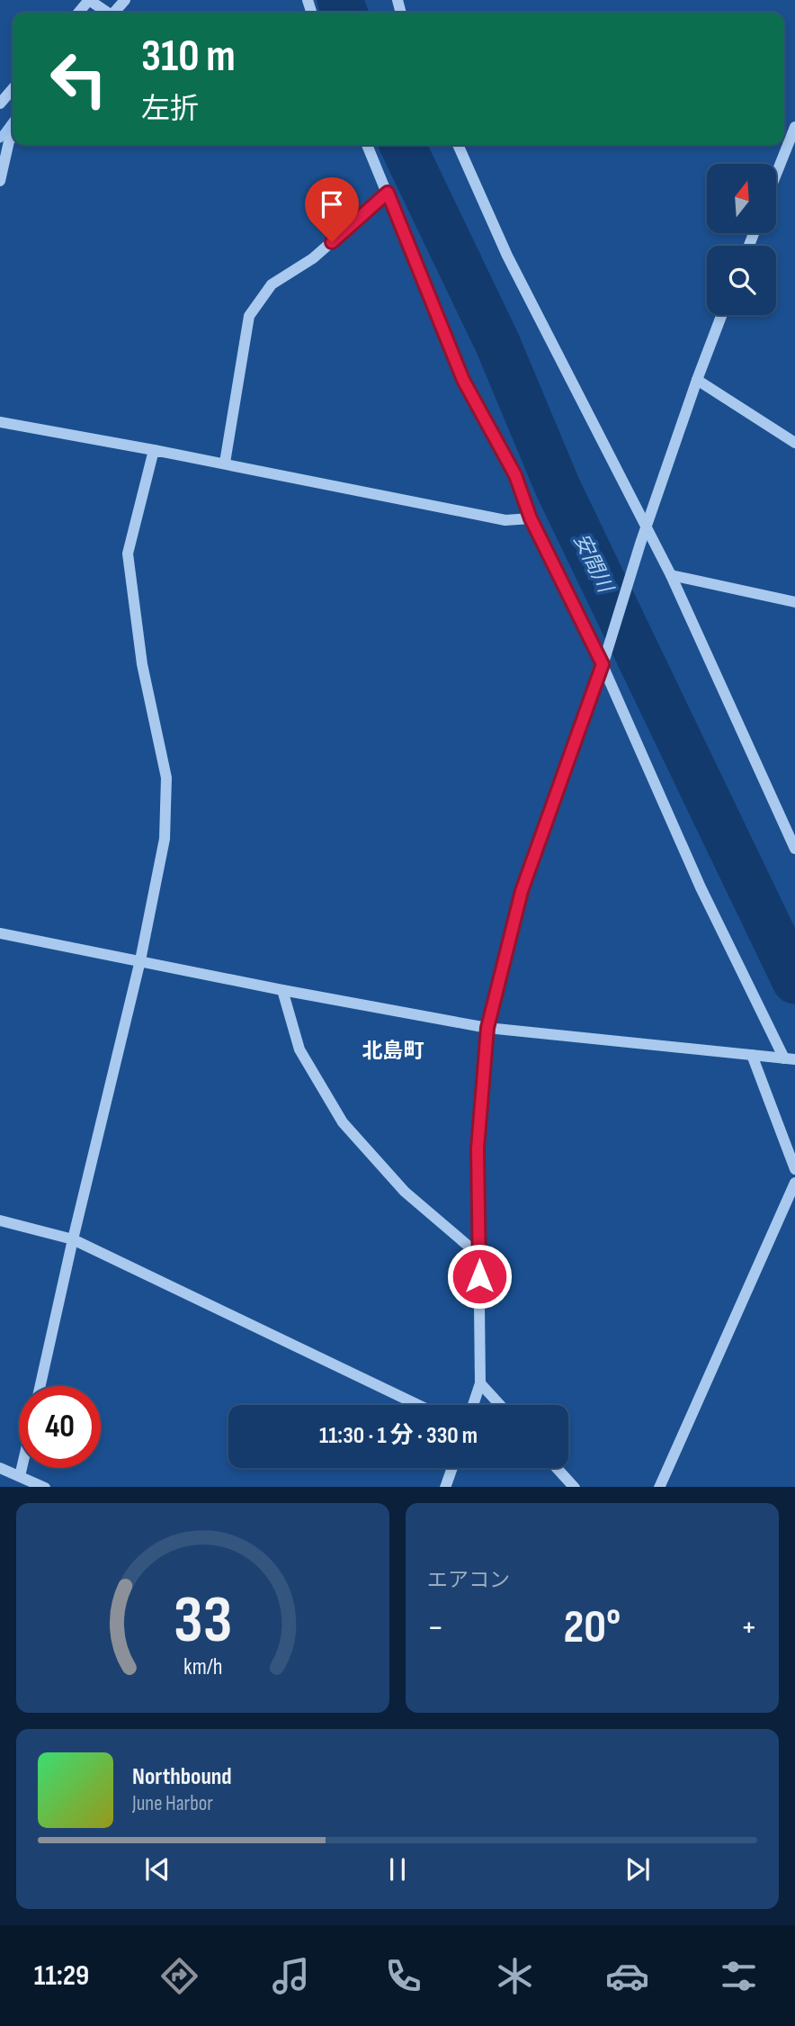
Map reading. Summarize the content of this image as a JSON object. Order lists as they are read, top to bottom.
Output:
{
  "districts": ["北島町"],
  "water": ["安間川"],
  "north": "top",
  "page": {
    "turn": ["310 m", "左折"],
    "limit": "40",
    "trip": "11:30 · 1 分 · 330 m",
    "tile": "エアコン",
    "heat": ["−", "20°", "+"],
    "song": ["Northbound", "June Harbor"],
    "tabs": "11:29",
    "gauge": ["33", "km/h"]
  }
}
